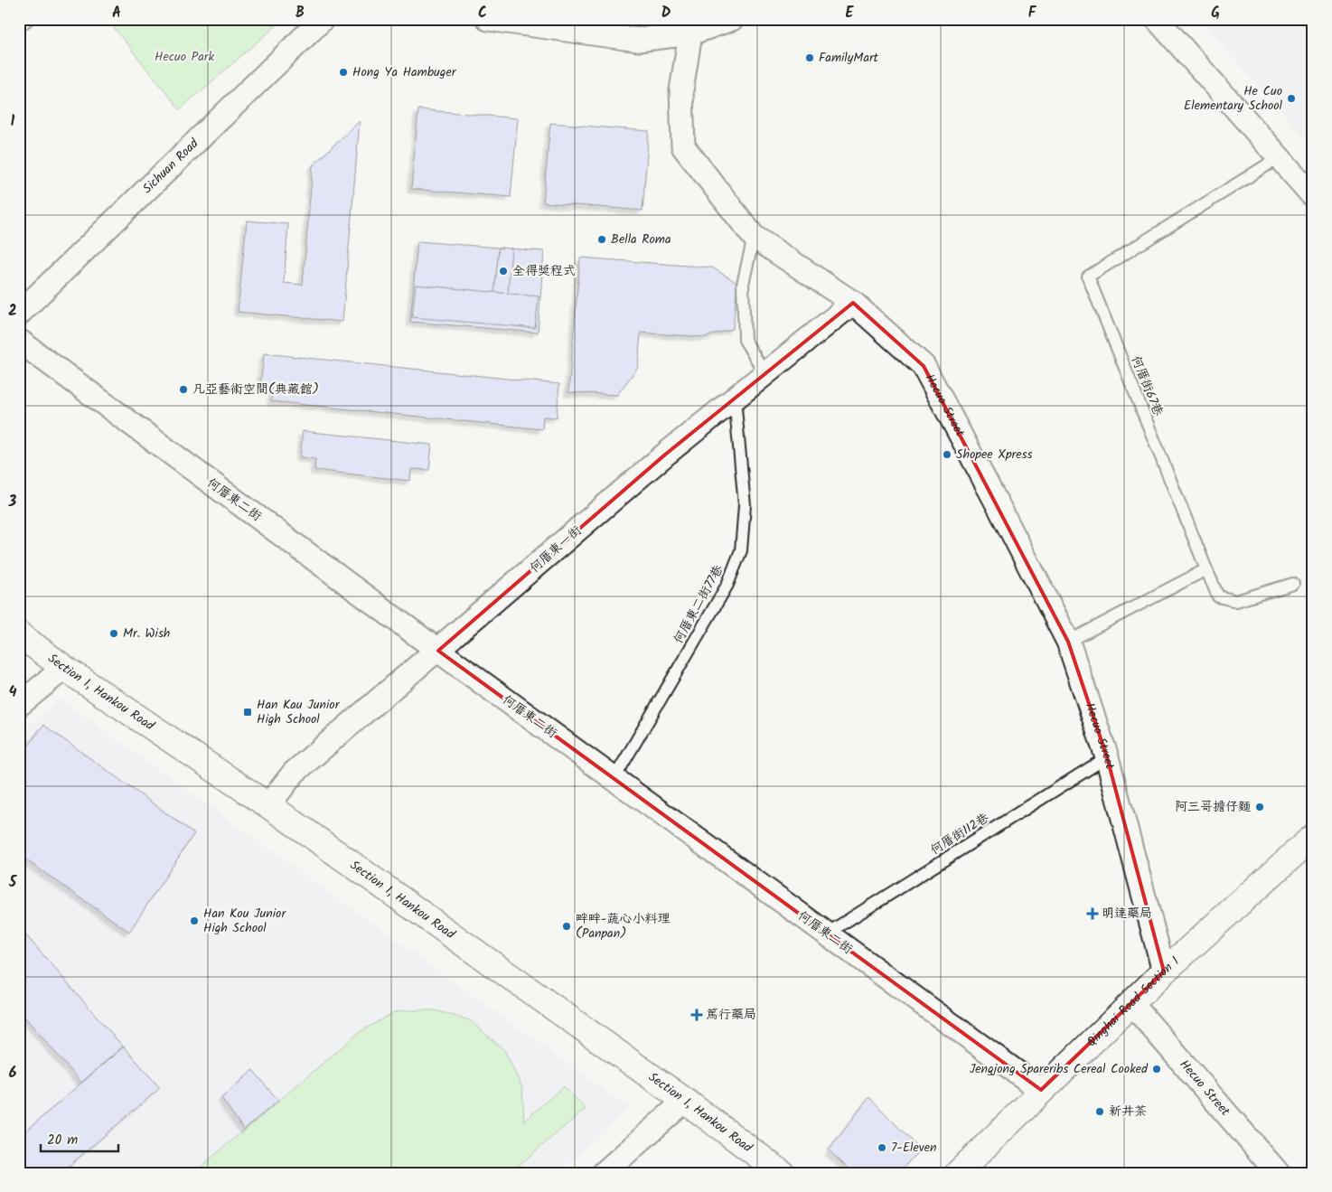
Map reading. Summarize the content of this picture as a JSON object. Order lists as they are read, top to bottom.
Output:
{
  "streets": {
    "street": [
      "Sichuan Road",
      "Hecuo Street",
      "何厝東二街",
      "何厝東一街",
      "Section 1, Hankou Road",
      "Qinghai Road Section 1"
    ],
    "lane": ["何厝街67巷", "何厝東二街77巷", "何厝街112巷"]
  },
  "crossings": [
    ["Hecuo Street", "何厝東一街"],
    ["Hecuo Street", "何厝街112巷"],
    ["Hecuo Street", "Qinghai Road Section 1"],
    ["何厝東二街", "何厝東一街"],
    ["何厝東二街", "何厝東二街77巷"],
    ["何厝東二街", "何厝街112巷"],
    ["何厝東二街", "Qinghai Road Section 1"],
    ["何厝東一街", "何厝東二街77巷"],
    ["何厝東一街", "Section 1, Hankou Road"]
  ],
  "parks": ["Hecuo Park"],
  "places": {
    "other": [
      "FamilyMart",
      "Hong Ya Hambuger",
      "He Cuo Elementary School",
      "Bella Roma",
      "全得獎程式",
      "凡亞藝術空間(典藏館)",
      "Shopee Xpress",
      "Mr. Wish",
      "阿三哥擔仔麵",
      "Han Kou Junior High School",
      "畔畔-蔬心小料理 (Panpan)",
      "Jengjong Spareribs Cereal Cooked",
      "新井茶",
      "7-Eleven"
    ],
    "transit": ["Han Kau Junior High School"],
    "health": ["明達藥局", "篤行藥局"]
  },
  "scale_bar": "20 m",
  "grid": {
    "columns": [
      "A",
      "B",
      "C",
      "D",
      "E",
      "F",
      "G"
    ],
    "rows": [
      "1",
      "2",
      "3",
      "4",
      "5",
      "6"
    ]
  }
}
